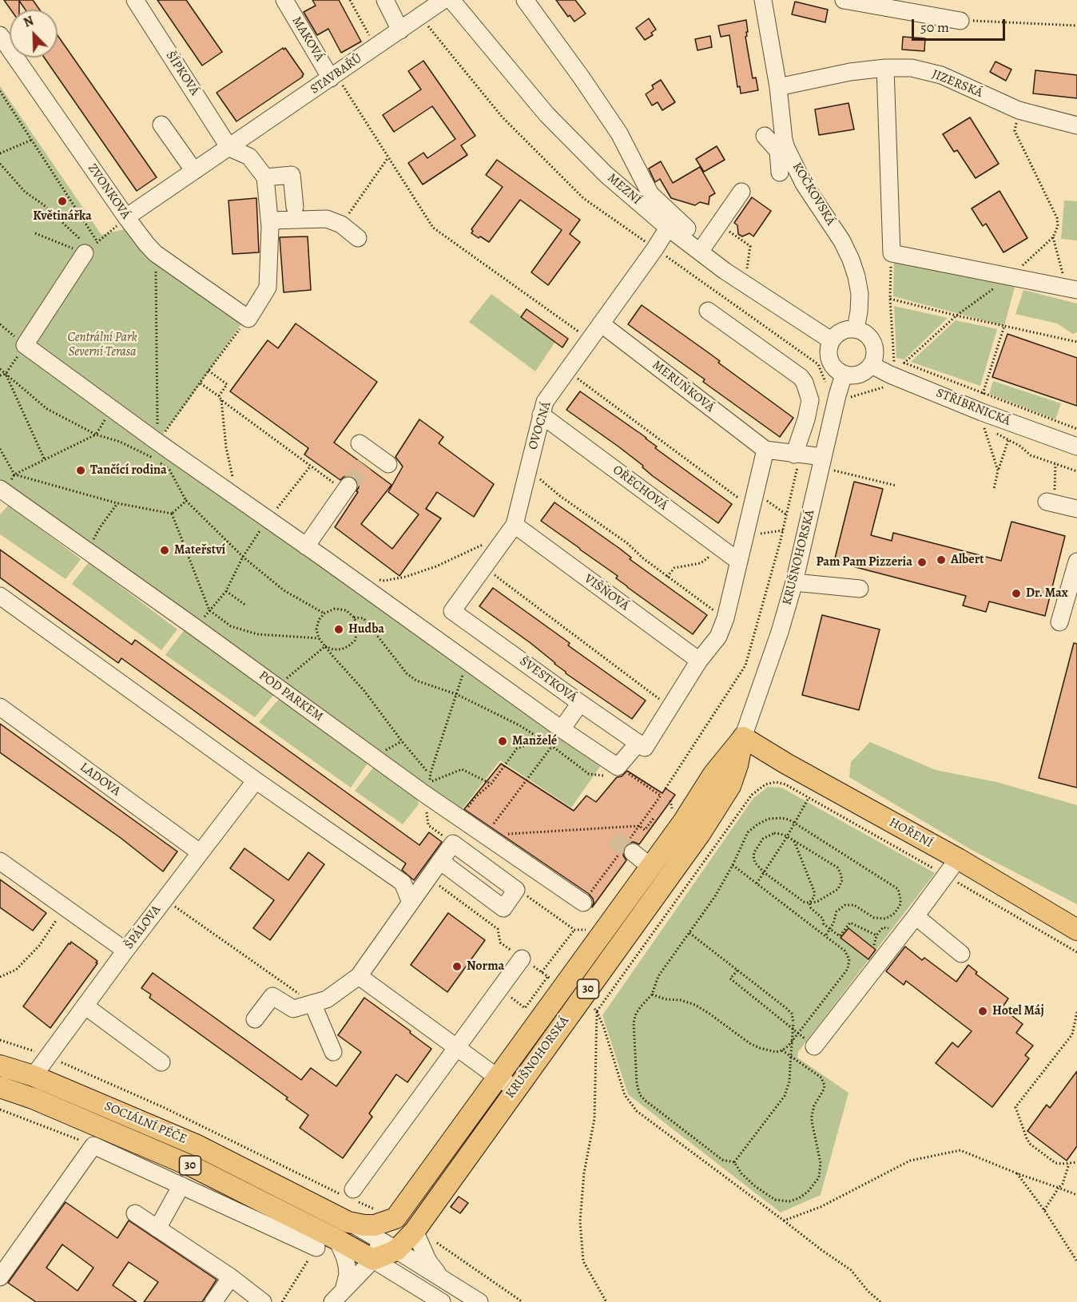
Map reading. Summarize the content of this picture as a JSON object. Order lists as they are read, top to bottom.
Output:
{
  "streets": {
    "main road": [
      "KRUŠNOHORSKÁ",
      "HOŘENÍ",
      "30",
      "SOCIÁLNÍ PÉČE"
    ],
    "street": [
      "MAKOVÁ",
      "ŠÍPKOVÁ",
      "STAVBAŘŮ",
      "JIZERSKÁ",
      "MEZNÍ",
      "ZVONKOVÁ",
      "KOČKOVSKÁ",
      "MERUŇKOVÁ",
      "STŘÍBRNICKÁ",
      "OVOCNÁ",
      "OŘECHOVÁ",
      "VIŠŇOVÁ",
      "ŠVESTKOVÁ",
      "POD PARKEM",
      "LADOVA",
      "ŠPÁLOVA"
    ]
  },
  "crossings": [
    ["MAKOVÁ", "STAVBAŘŮ"],
    ["ŠÍPKOVÁ", "STAVBAŘŮ"],
    ["STAVBAŘŮ", "ZVONKOVÁ"],
    ["JIZERSKÁ", "KOČKOVSKÁ"],
    ["MEZNÍ", "KOČKOVSKÁ"],
    ["MEZNÍ", "STŘÍBRNICKÁ"],
    ["MEZNÍ", "OVOCNÁ"],
    ["MEZNÍ", "KRUŠNOHORSKÁ"],
    ["KOČKOVSKÁ", "STŘÍBRNICKÁ"],
    ["KOČKOVSKÁ", "KRUŠNOHORSKÁ"],
    ["MERUŇKOVÁ", "OVOCNÁ"],
    ["STŘÍBRNICKÁ", "KRUŠNOHORSKÁ"],
    ["OVOCNÁ", "OŘECHOVÁ"],
    ["OVOCNÁ", "VIŠŇOVÁ"],
    ["OVOCNÁ", "ŠVESTKOVÁ"],
    ["KRUŠNOHORSKÁ", "HOŘENÍ"],
    ["KRUŠNOHORSKÁ", "30"],
    ["KRUŠNOHORSKÁ", "SOCIÁLNÍ PÉČE"],
    ["LADOVA", "ŠPÁLOVA"],
    ["ŠPÁLOVA", "SOCIÁLNÍ PÉČE"],
    ["30", "SOCIÁLNÍ PÉČE"]
  ],
  "parks": ["Centrální Park Severní Terasa"],
  "places": [
    "Květinářka",
    "Tančící rodina",
    "Mateřství",
    "Albert",
    "Pam Pam Pizzeria",
    "Dr. Max",
    "Hudba",
    "Manželé",
    "Norma",
    "Hotel Máj"
  ],
  "scale_bar": "50 m",
  "north": "top left"
}
